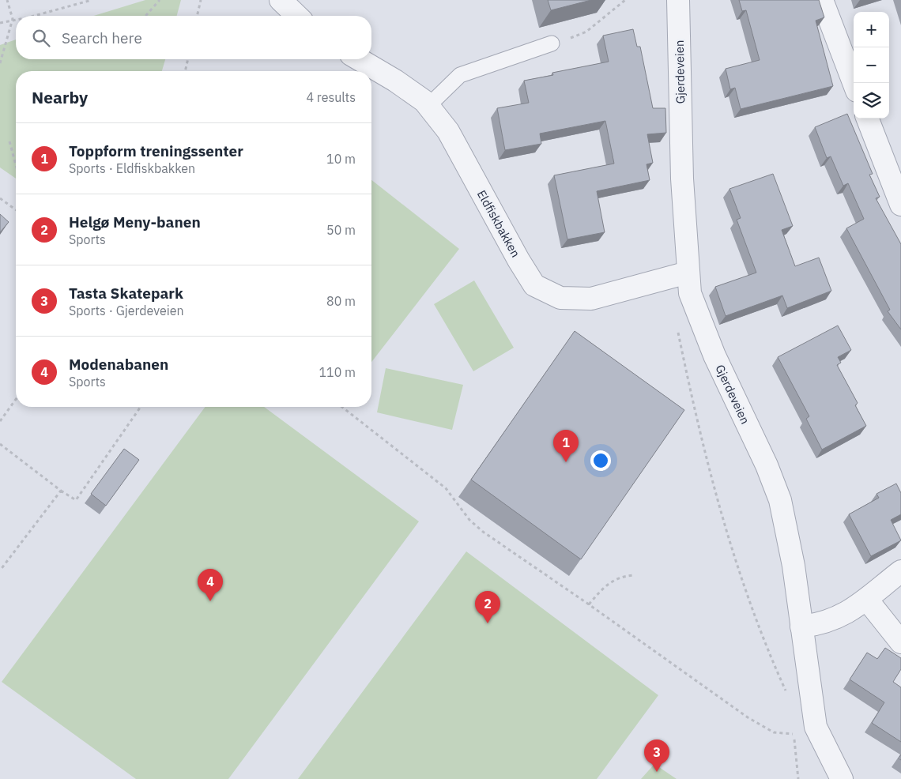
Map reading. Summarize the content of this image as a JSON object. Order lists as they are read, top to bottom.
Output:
{
  "streets": {
    "street": ["Gjerdeveien", "Eldfiskbakken"]
  },
  "crossings": [
    ["Gjerdeveien", "Eldfiskbakken"]
  ],
  "page": {
    "map_buttons": ["+", "−"],
    "search": "Search here",
    "heading": ["Nearby", "4 results"],
    "list": [
      {
        "mark": "1",
        "name": "Toppform treningssenter",
        "note": "Sports · Eldfiskbakken",
        "value": "10 m"
      },
      {
        "mark": "2",
        "name": "Helgø Meny-banen",
        "note": "Sports",
        "value": "50 m"
      },
      {
        "mark": "3",
        "name": "Tasta Skatepark",
        "note": "Sports · Gjerdeveien",
        "value": "80 m"
      },
      {
        "mark": "4",
        "name": "Modenabanen",
        "note": "Sports",
        "value": "110 m"
      }
    ],
    "pins": [
      "1",
      "4",
      "2",
      "3"
    ]
  }
}
